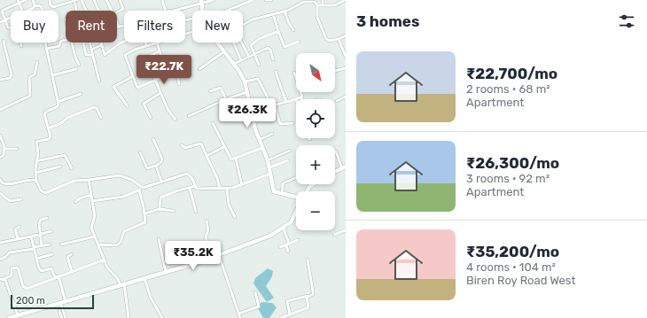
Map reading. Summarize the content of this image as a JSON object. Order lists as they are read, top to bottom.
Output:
{
  "scale_bar": "200 m",
  "north": "bottom right",
  "page": {
    "heading": "3 homes",
    "chip": [
      "Buy",
      "Rent",
      "Filters",
      "New"
    ],
    "list": [
      {
        "name": "₹22,700/mo",
        "note": "2 rooms · 68 m² · Apartment"
      },
      {
        "name": "₹26,300/mo",
        "note": "3 rooms · 92 m² · Apartment"
      },
      {
        "name": "₹35,200/mo",
        "note": "4 rooms · 104 m² · Biren Roy Road West"
      }
    ],
    "map_buttons": ["+", "−"],
    "price": ["₹22.7K", "₹26.3K", "₹35.2K"],
    "scale": "200 m"
  }
}
